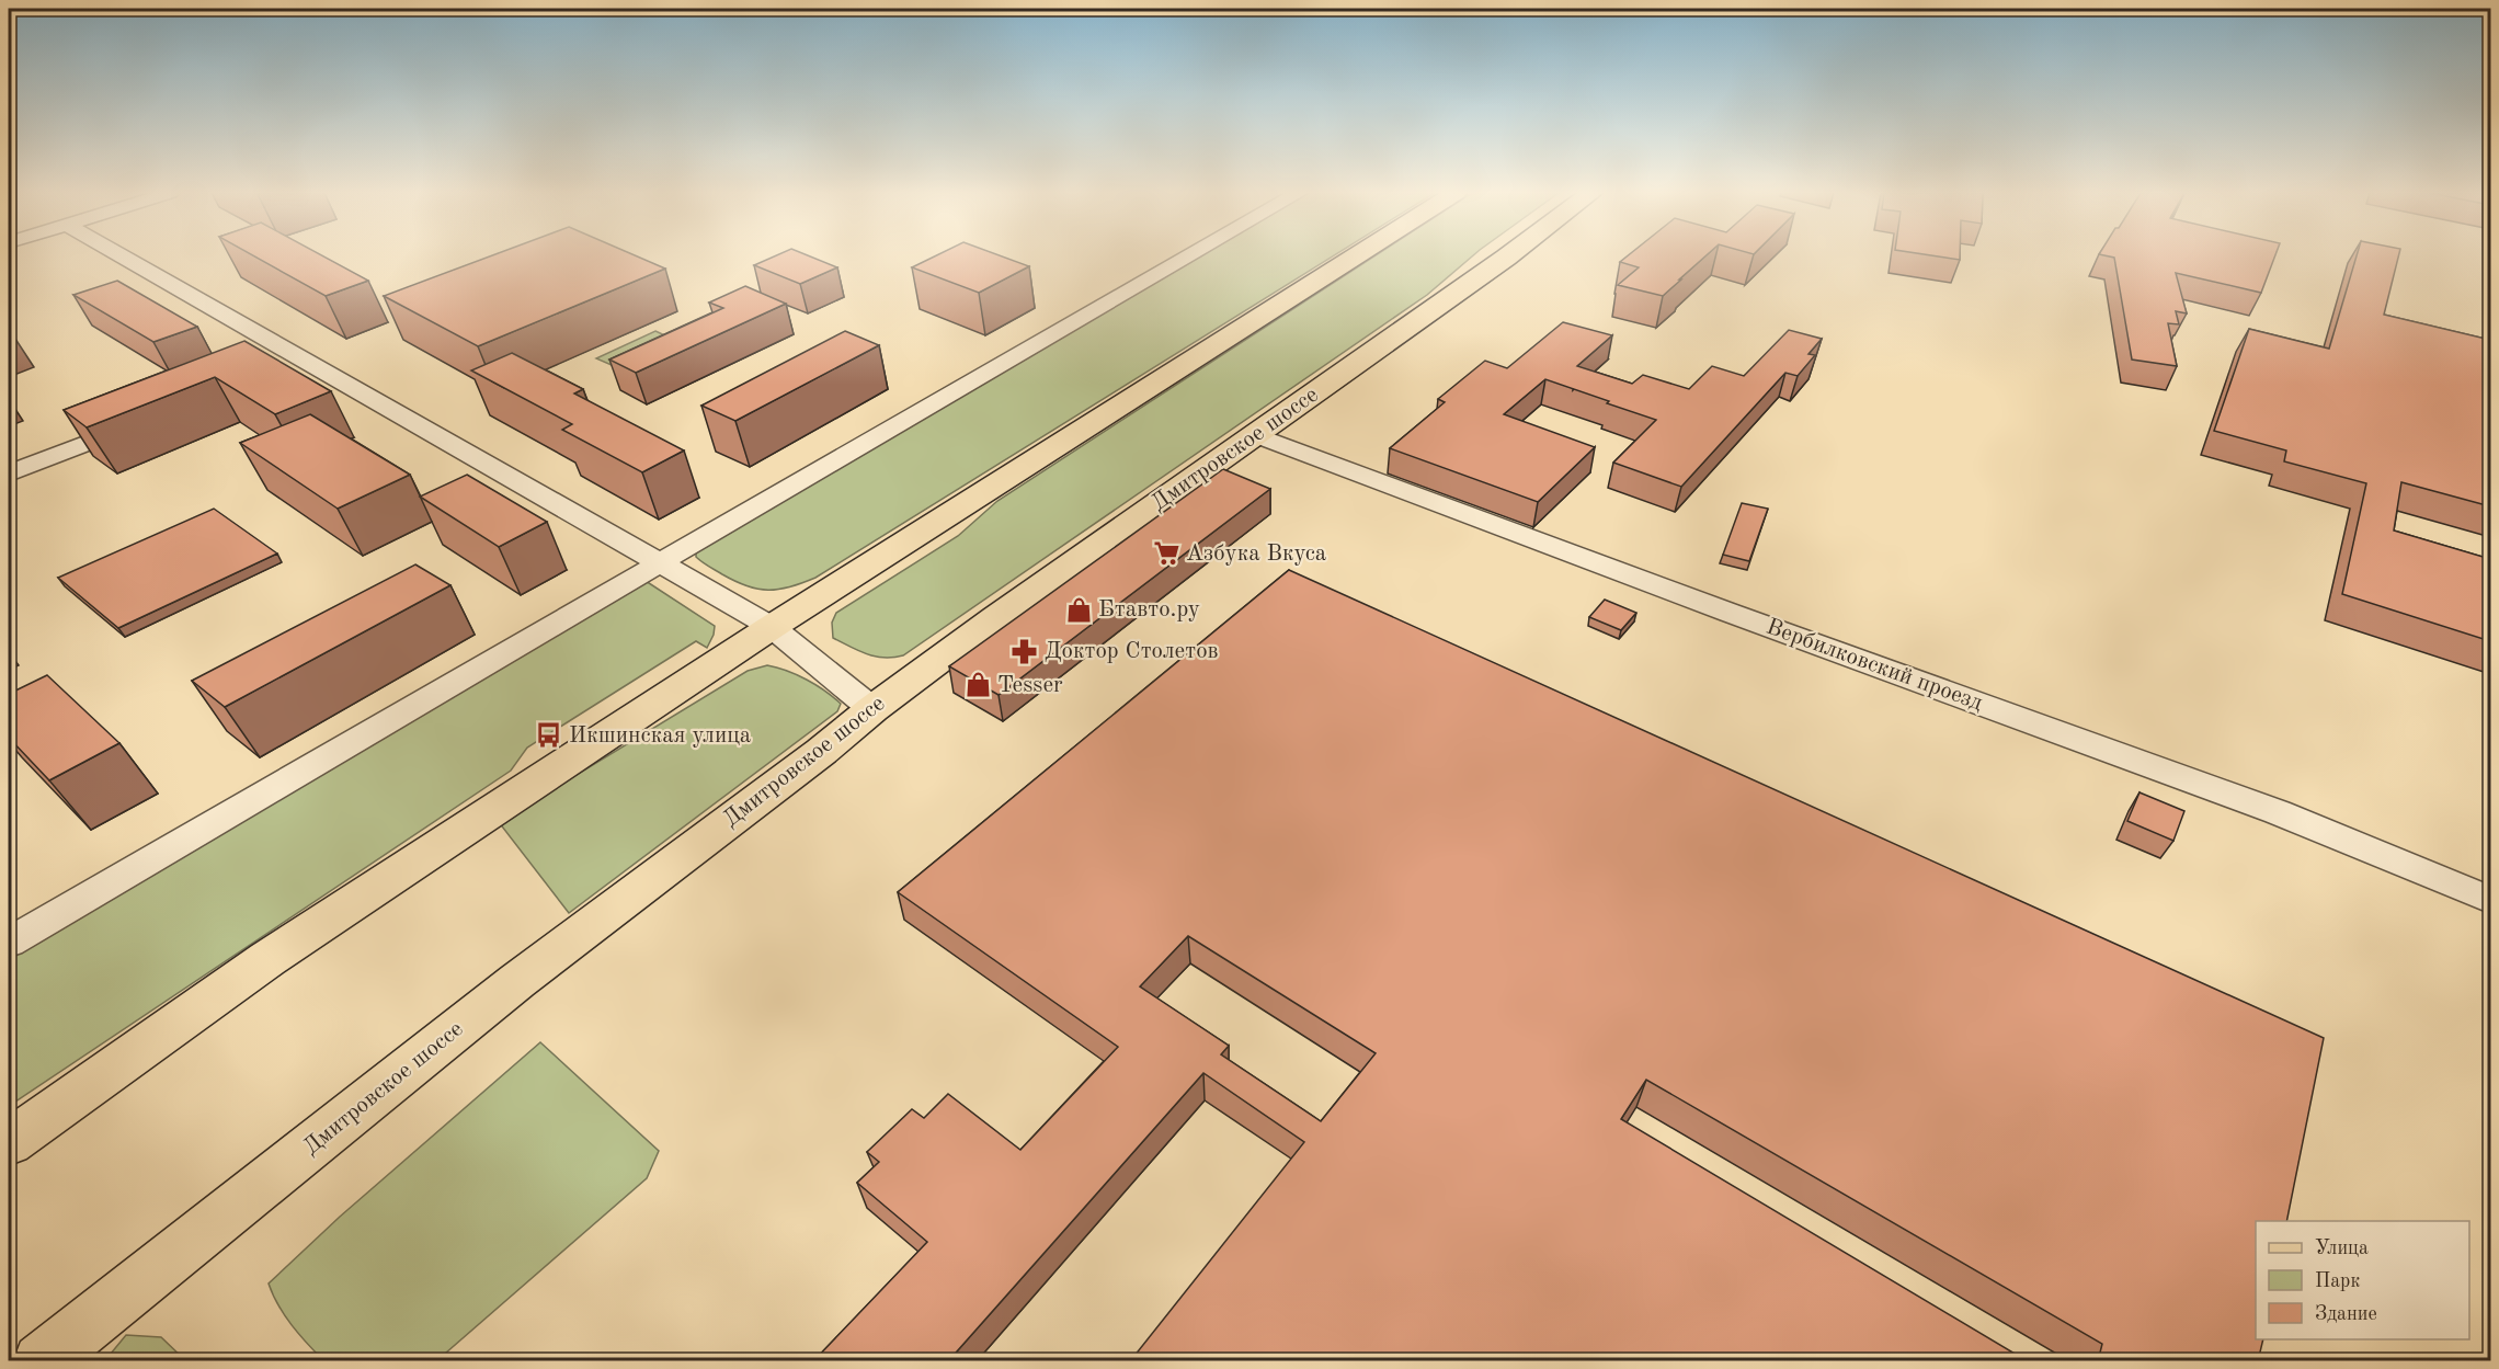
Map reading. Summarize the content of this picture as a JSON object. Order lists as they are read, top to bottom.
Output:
{
  "streets": {
    "main road": ["Дмитровское шоссе"],
    "street": ["Вербилковский проезд"]
  },
  "crossings": [
    ["Дмитровское шоссе", "Вербилковский проезд"]
  ],
  "places": {
    "supermarket": ["Азбука Вкуса"],
    "shop": ["Бтавто.ру", "Tesser"],
    "pharmacy": ["Доктор Столетов"],
    "bus stop": ["Икшинская улица"]
  },
  "legend": ["Улица", "Парк", "Здание"]
}
